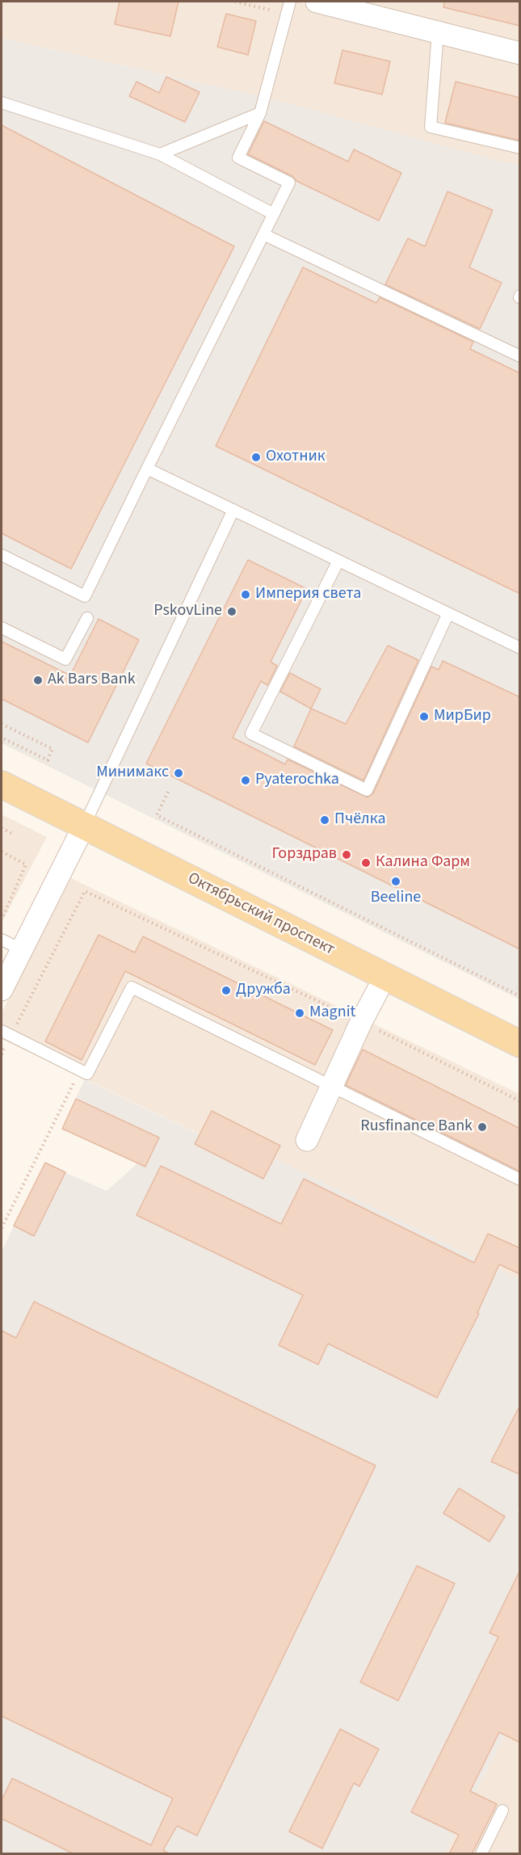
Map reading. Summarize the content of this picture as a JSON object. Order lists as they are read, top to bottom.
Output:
{
  "streets": {
    "main road": ["Октябрьский проспект"]
  },
  "places": [
    "Охотник",
    "Империя света",
    "PskovLine",
    "Ak Bars Bank",
    "МирБир",
    "Минимакс",
    "Pyaterochka",
    "Пчёлка",
    "Горздрав",
    "Калина Фарм",
    "Beeline",
    "Дружба",
    "Magnit",
    "Rusfinance Bank"
  ]
}
